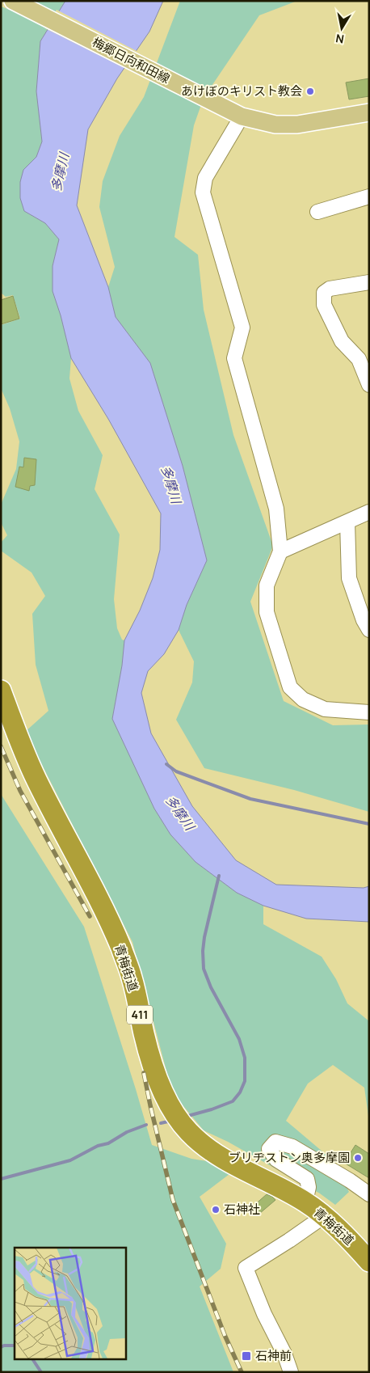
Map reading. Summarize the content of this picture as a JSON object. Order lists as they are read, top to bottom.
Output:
{
  "streets": {
    "highway": ["青梅街道", "411"],
    "main road": ["梅郷日向和田線"]
  },
  "water": ["多摩川"],
  "places": {
    "other": ["あけぼのキリスト教会", "ブリヂストン奥多摩園", "石神社"],
    "transit": ["石神前"]
  },
  "north": "bottom"
}
